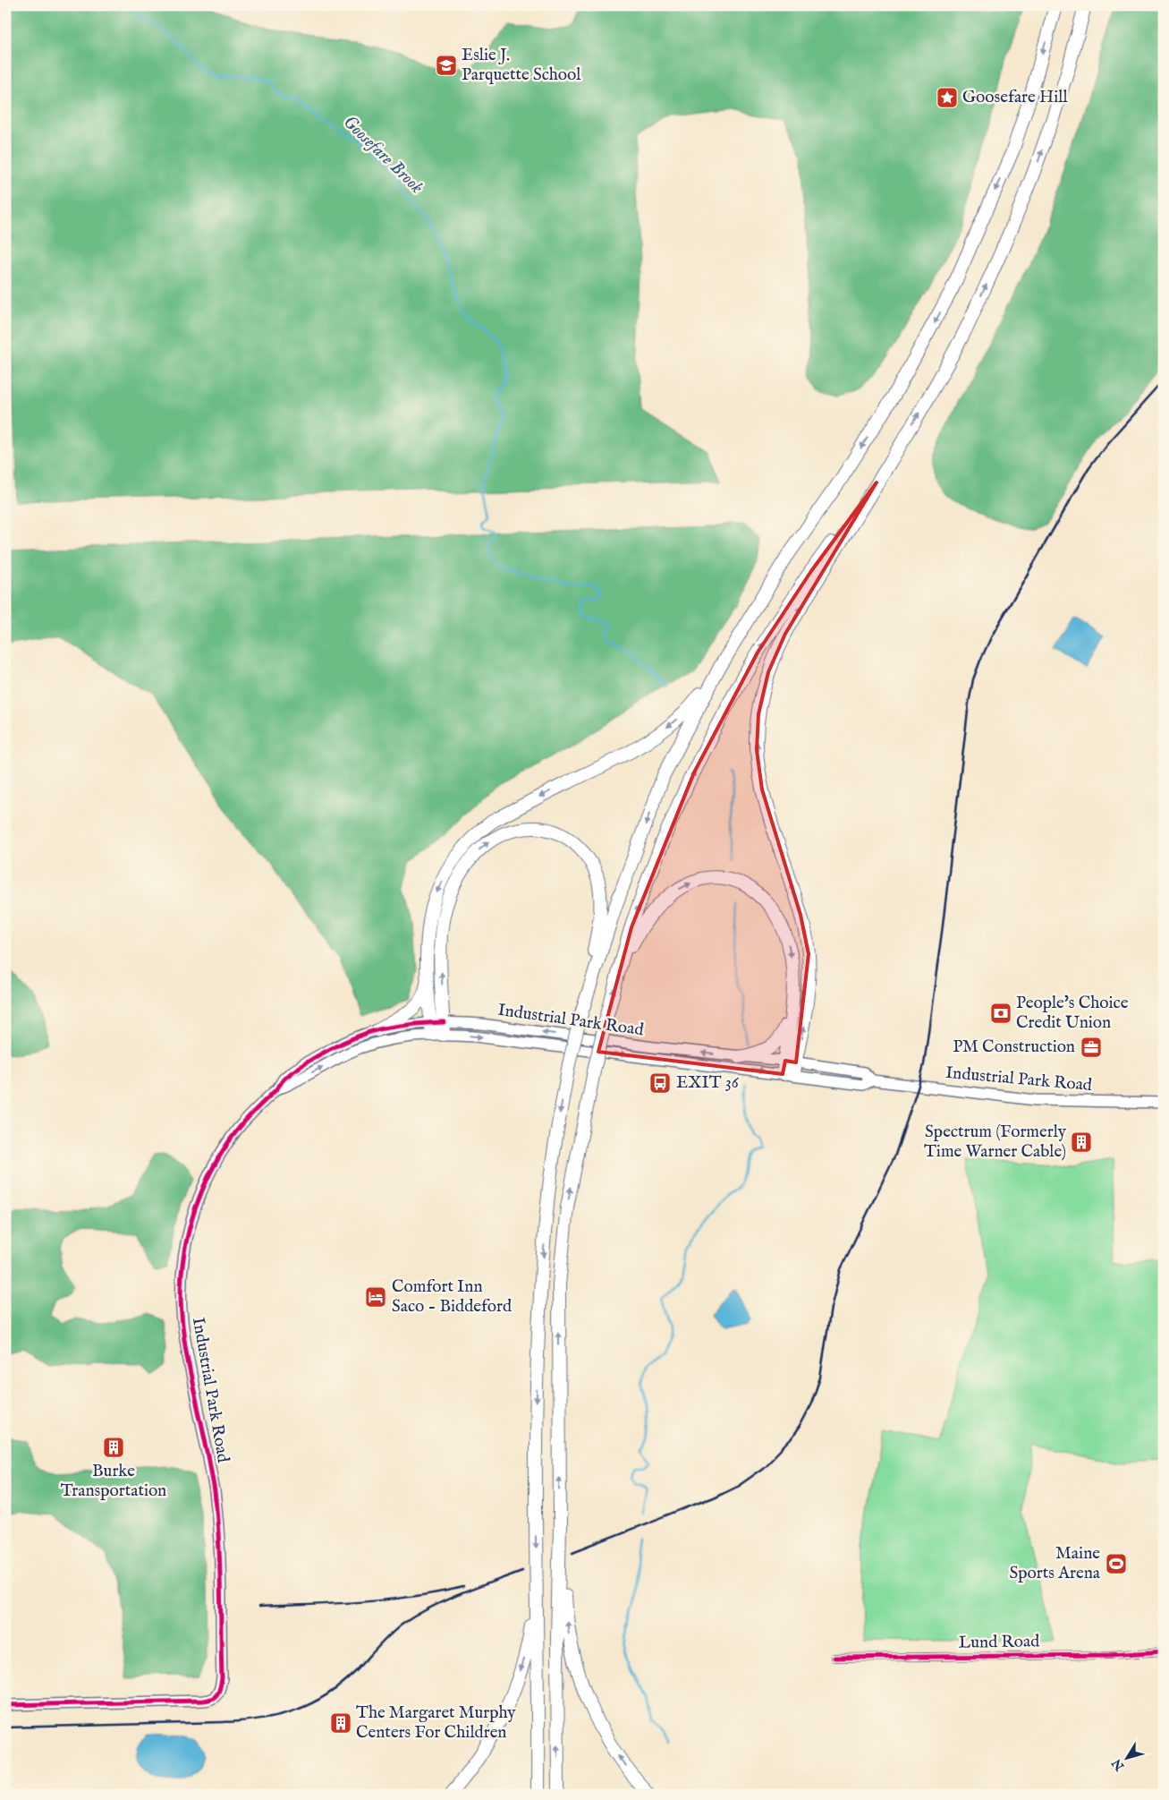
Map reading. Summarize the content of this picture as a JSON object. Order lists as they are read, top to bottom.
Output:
{
  "streets": {
    "street": ["Industrial Park Road", "Lund Road"]
  },
  "water": ["Goosefare Brook"],
  "places": {
    "school or university": ["Eslie J. Parquette School"],
    "place": ["Goosefare Hill"],
    "bank": ["People's Choice Credit Union"],
    "office": ["PM Construction"],
    "bus stop": ["EXIT 36"],
    "building": ["Spectrum (Formerly Time Warner Cable)", "Burke Transportation", "The Margaret Murphy Centers For Children"],
    "hotel": ["Comfort Inn Saco - Biddeford"],
    "sports": ["Maine Sports Arena"]
  },
  "north": "bottom left"
}
